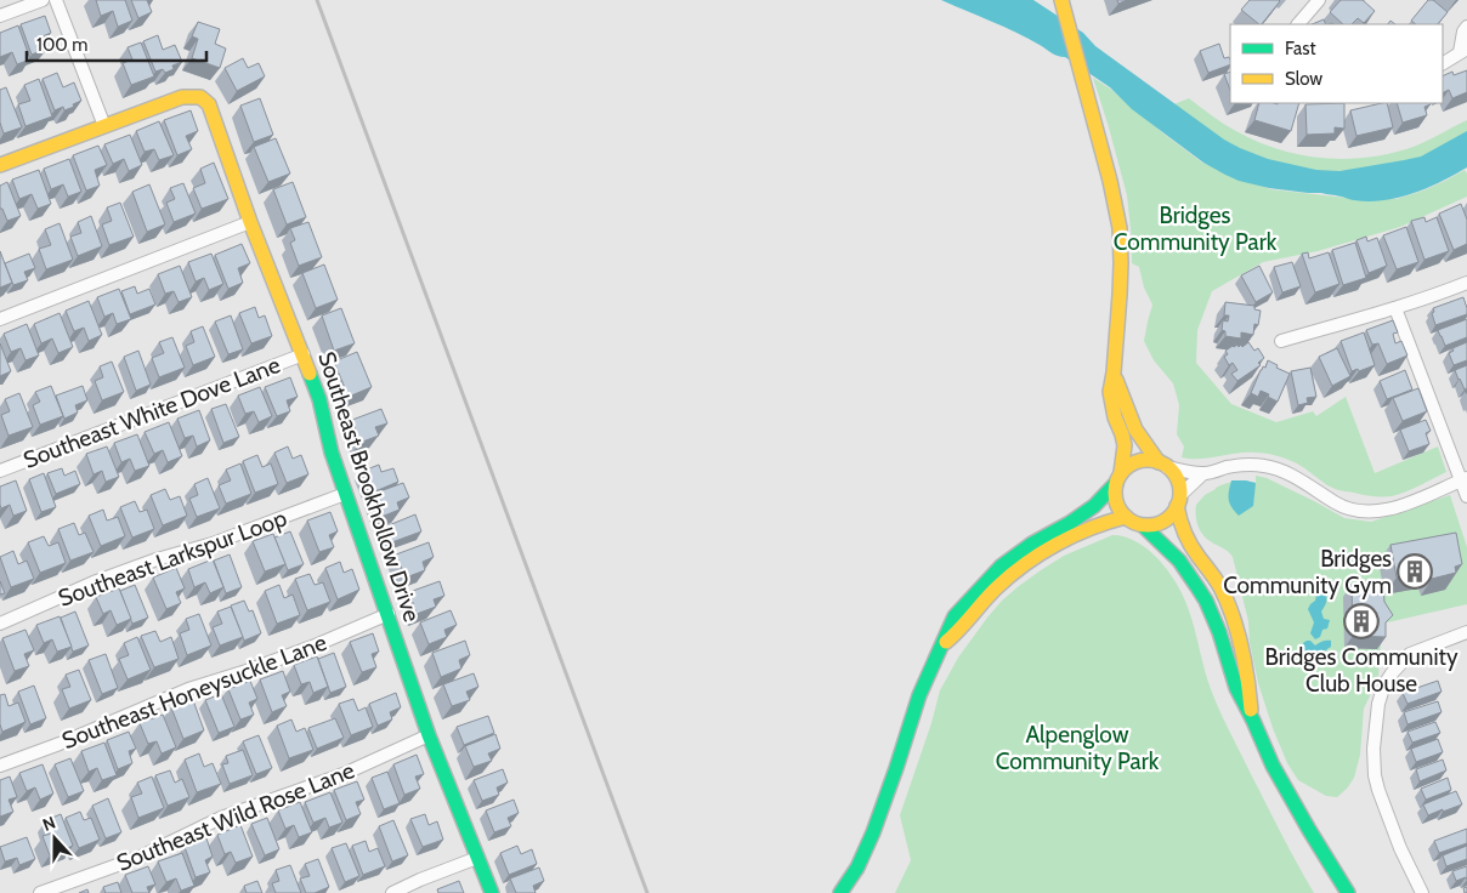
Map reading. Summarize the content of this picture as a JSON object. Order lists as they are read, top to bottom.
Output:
{
  "streets": {
    "main road": ["Southeast Brookhollow Drive"],
    "street": [
      "Southeast White Dove Lane",
      "Southeast Larkspur Loop",
      "Southeast Honeysuckle Lane",
      "Southeast Wild Rose Lane"
    ]
  },
  "crossings": [
    ["Southeast White Dove Lane", "Southeast Brookhollow Drive"],
    ["Southeast Brookhollow Drive", "Southeast Larkspur Loop"],
    ["Southeast Brookhollow Drive", "Southeast Honeysuckle Lane"],
    ["Southeast Brookhollow Drive", "Southeast Wild Rose Lane"]
  ],
  "parks": ["Bridges Community Park", "Alpenglow Community Park"],
  "places": {
    "building": ["Bridges Community Gym", "Bridges Community Club House"]
  },
  "legend": ["Fast", "Slow"],
  "scale_bar": "100 m",
  "north": "top"
}
